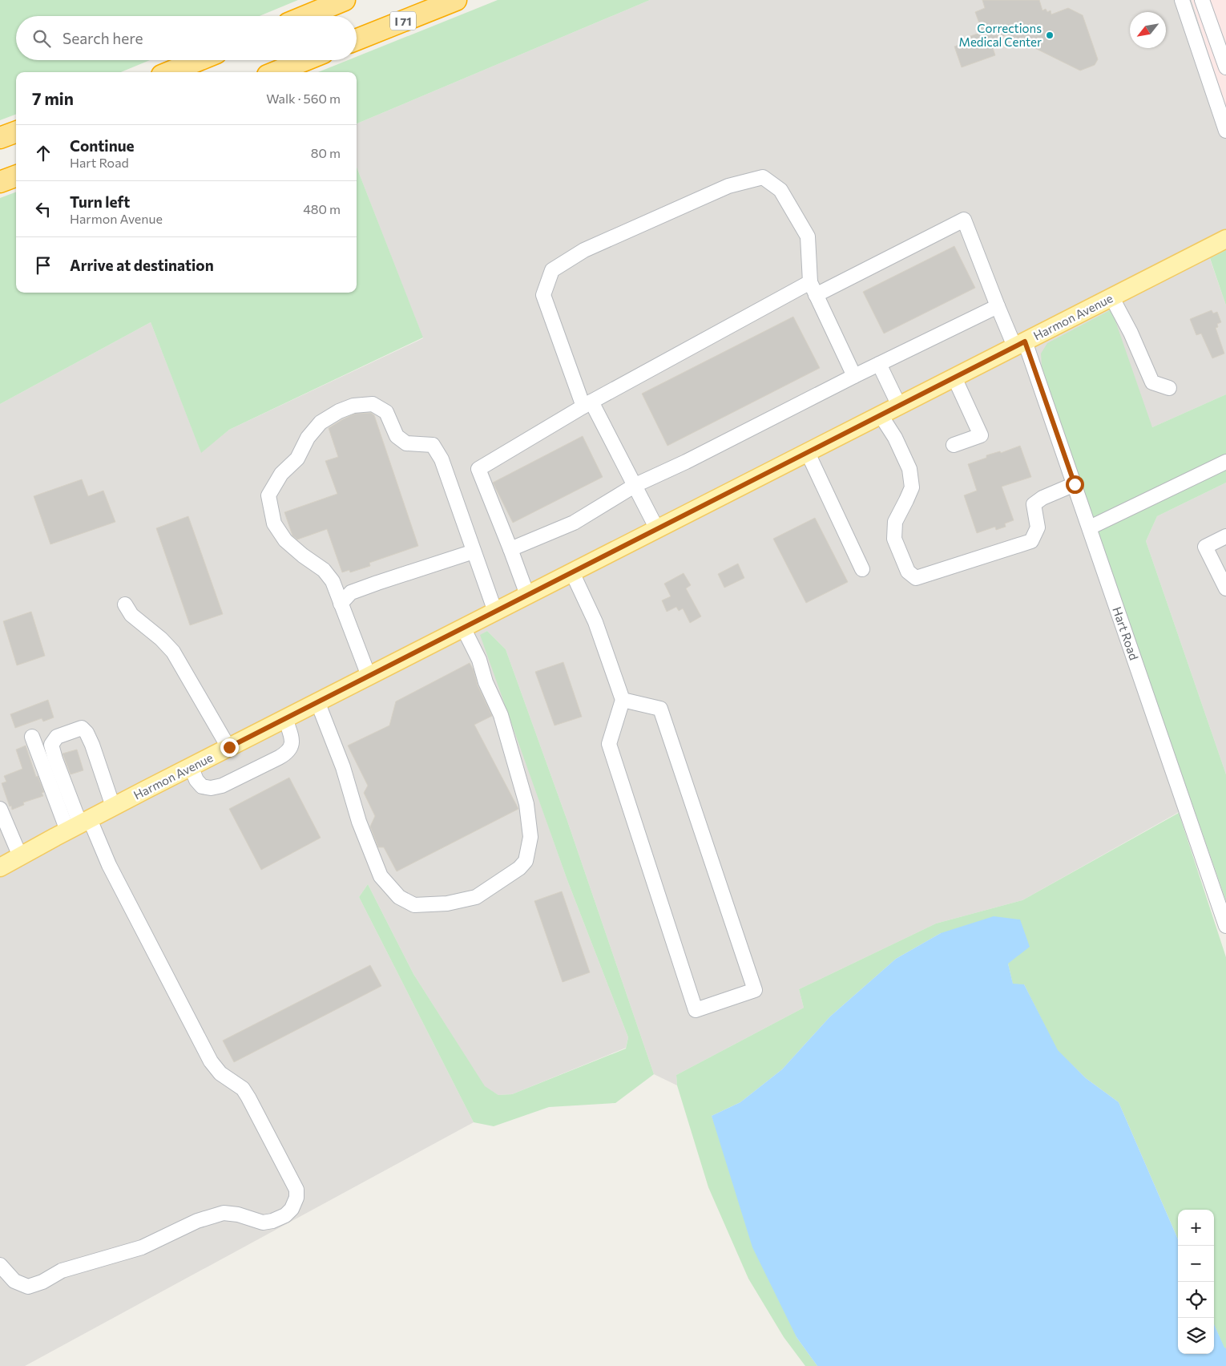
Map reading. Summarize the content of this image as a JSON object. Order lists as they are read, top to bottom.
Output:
{
  "streets": {
    "highway": ["I 71"],
    "main road": ["Harmon Avenue"],
    "street": ["Hart Road"]
  },
  "crossings": [
    ["Harmon Avenue", "Hart Road"]
  ],
  "places": ["Corrections Medical Center"],
  "north": "bottom left",
  "page": {
    "search": "Search here",
    "heading": ["7 min", "Walk · 560 m"],
    "list": [
      ["Continue", "Hart Road", "80 m"],
      ["Turn left", "Harmon Avenue", "480 m"],
      "Arrive at destination"
    ],
    "map_buttons": ["+", "−"]
  }
}
